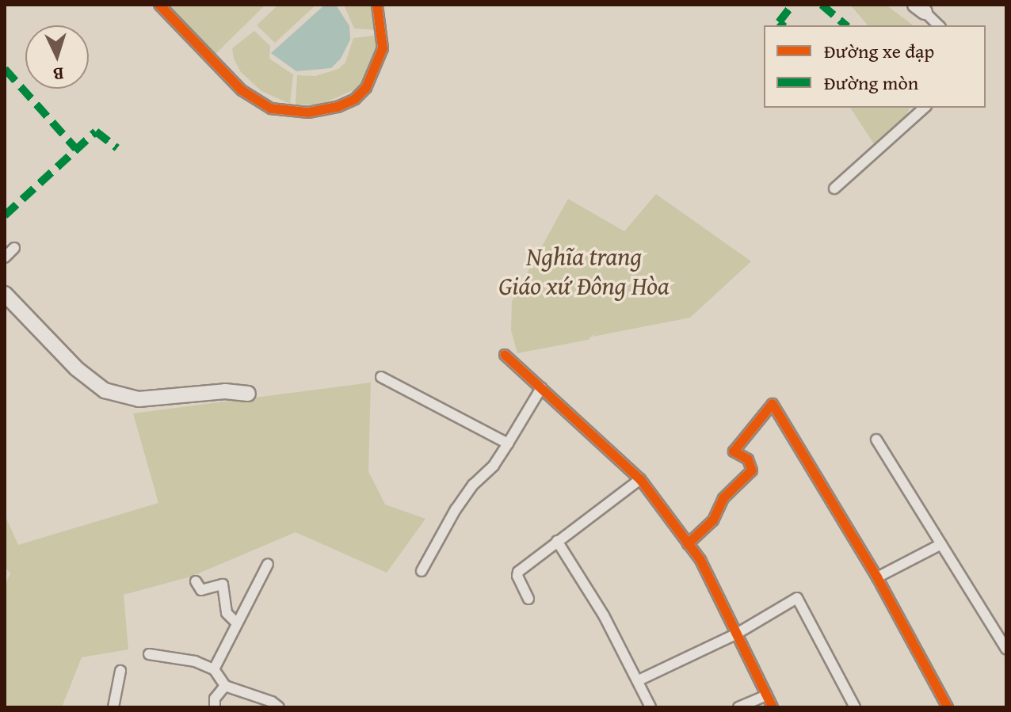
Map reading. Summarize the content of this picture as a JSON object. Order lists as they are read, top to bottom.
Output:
{
  "parks": ["Nghĩa trang Giáo xứ Đông Hòa"],
  "legend": ["Đường xe đạp", "Đường mòn"],
  "north": "bottom"
}
